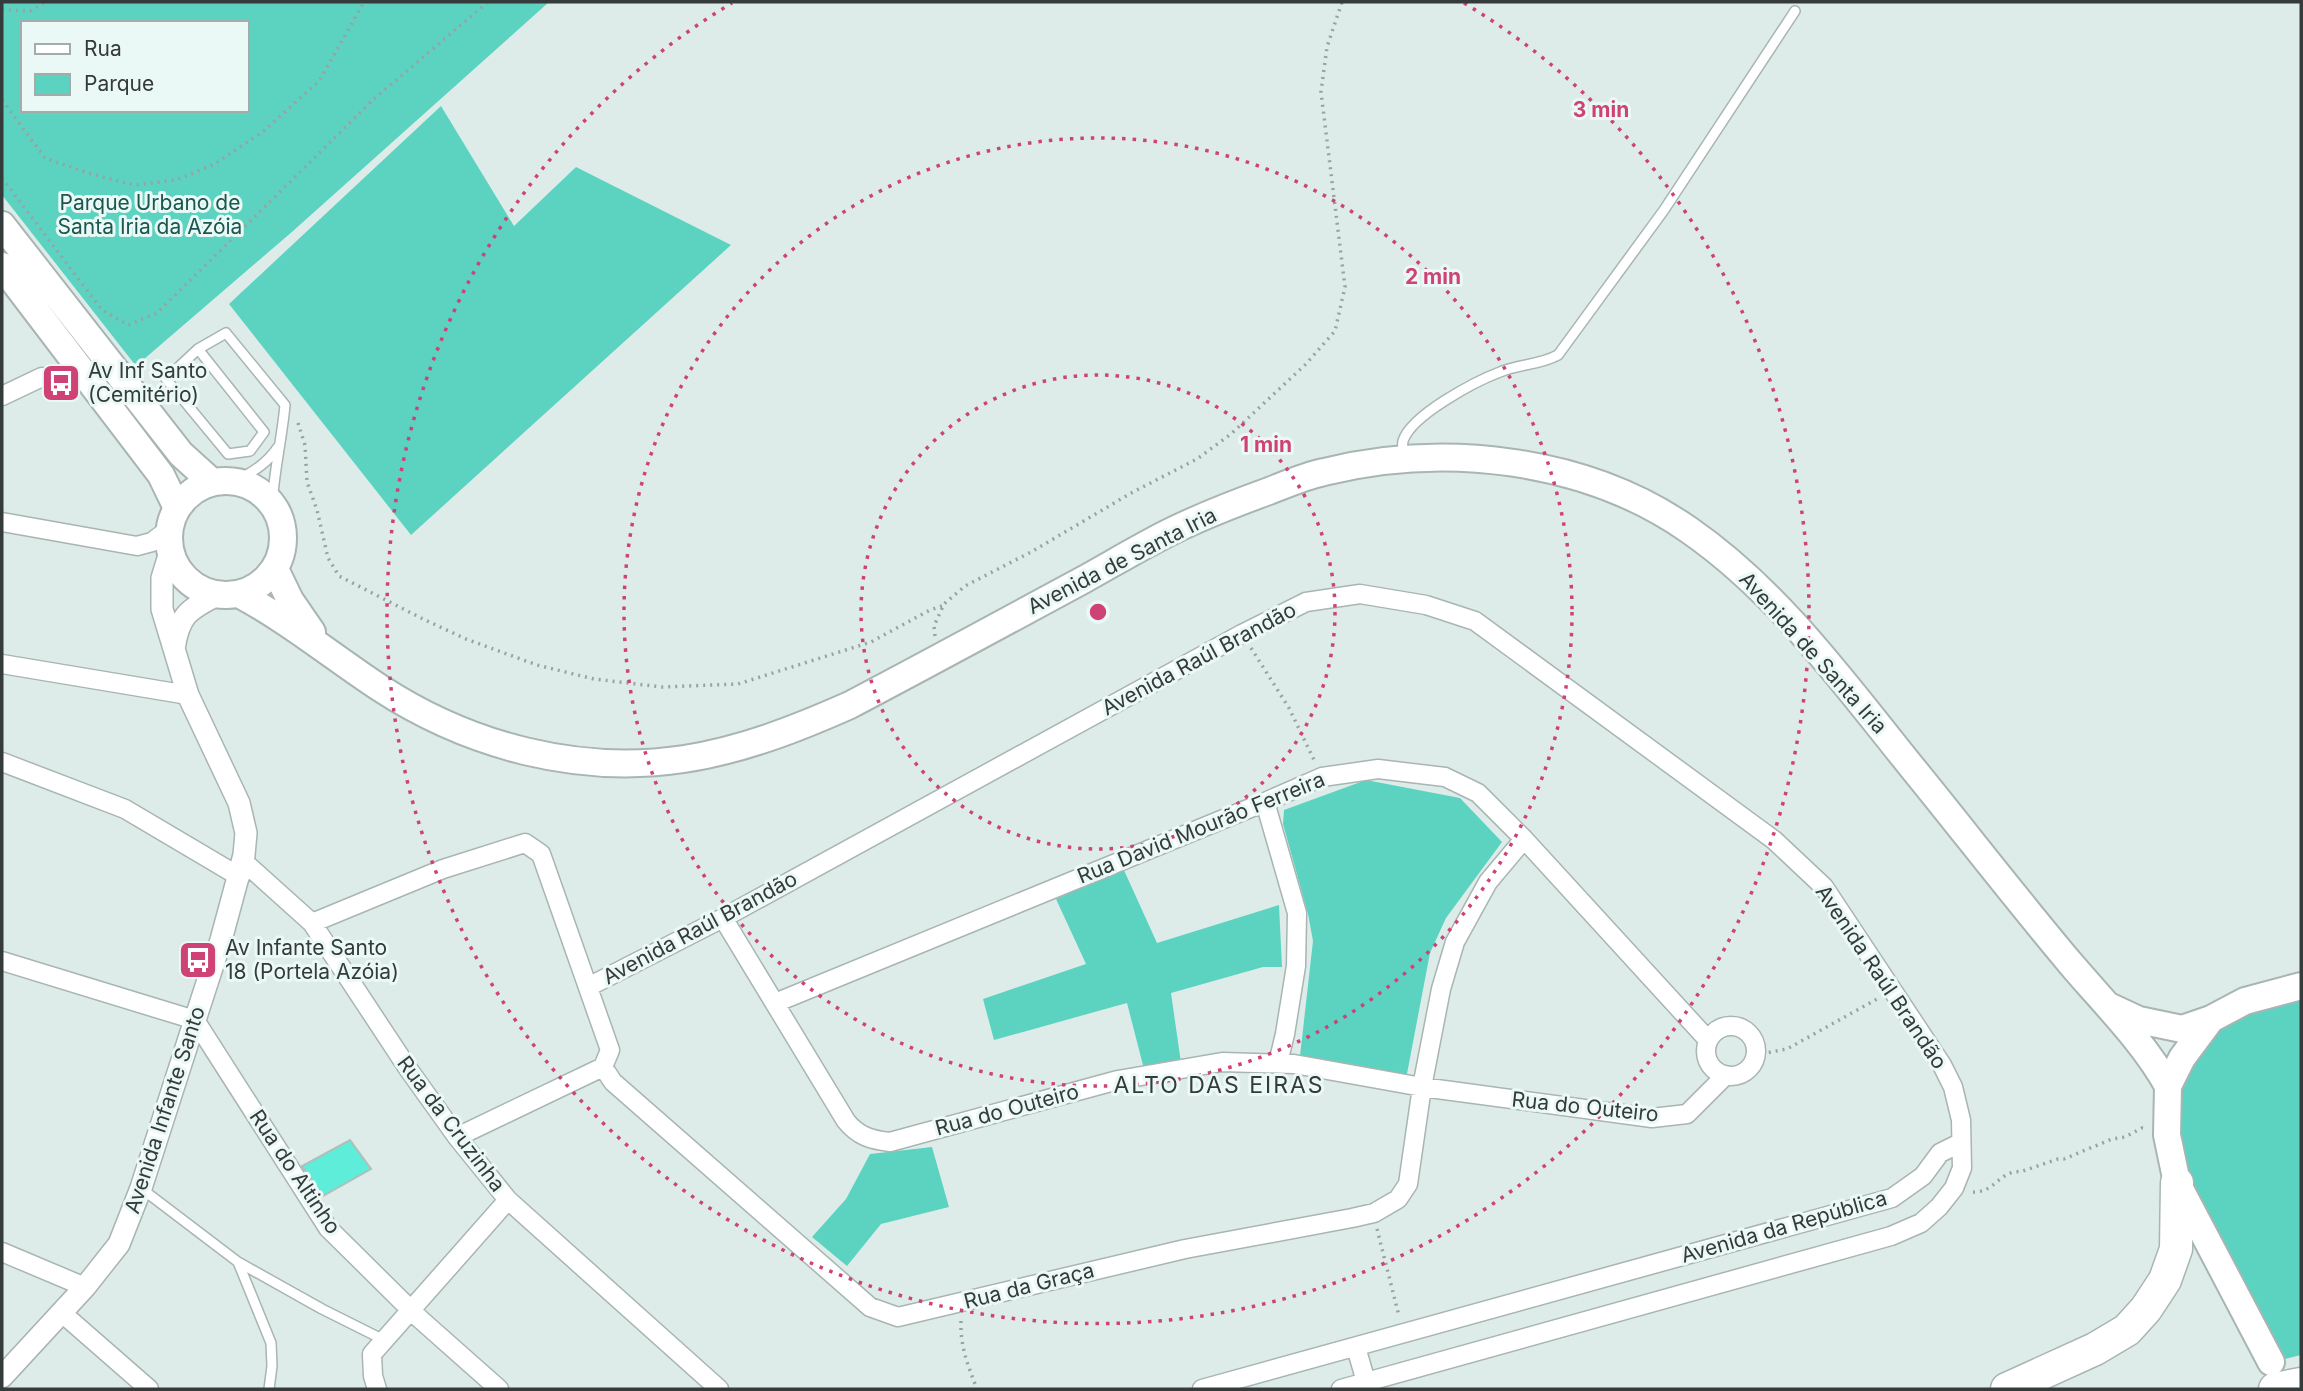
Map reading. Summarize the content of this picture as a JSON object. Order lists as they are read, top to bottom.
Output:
{
  "streets": {
    "main road": ["Avenida de Santa Iria"],
    "street": [
      "Avenida Raúl Brandão",
      "Rua David Mourão Ferreira",
      "Rua do Outeiro",
      "Avenida Infante Santo",
      "Rua da Cruzinha",
      "Rua do Altinho",
      "Avenida da República",
      "Rua da Graça"
    ]
  },
  "crossings": [
    ["Avenida de Santa Iria", "Avenida Infante Santo"],
    ["Avenida Raúl Brandão", "Rua do Outeiro"],
    ["Avenida Raúl Brandão", "Avenida da República"],
    ["Rua David Mourão Ferreira", "Rua do Outeiro"],
    ["Rua David Mourão Ferreira", "Rua da Graça"],
    ["Rua do Outeiro", "Rua da Graça"],
    ["Avenida Infante Santo", "Rua da Cruzinha"],
    ["Avenida Infante Santo", "Rua do Altinho"]
  ],
  "districts": ["ALTO DAS EIRAS"],
  "parks": ["Parque Urbano de Santa Iria da Azóia"],
  "places": {
    "bus stop": ["Av Inf Santo (Cemitério)", "Av Infante Santo 18 (Portela Azóia)"]
  },
  "legend": ["Rua", "Parque"],
  "rings": ["3 min", "2 min", "1 min"]
}
